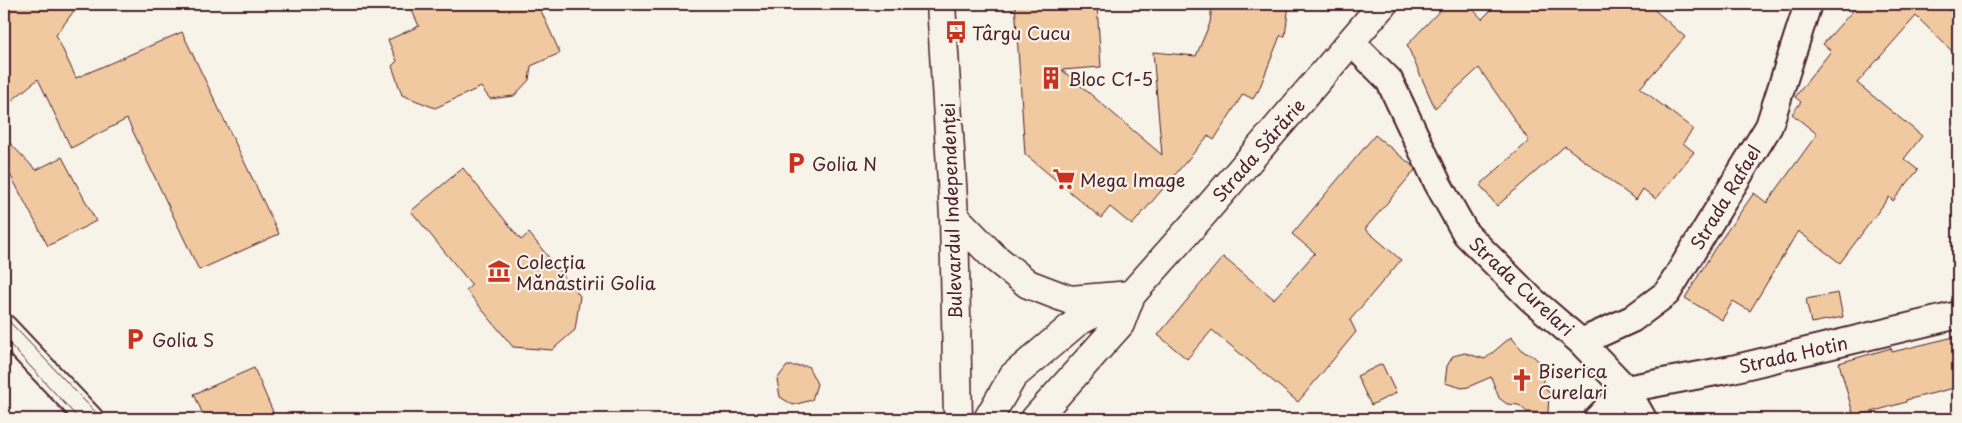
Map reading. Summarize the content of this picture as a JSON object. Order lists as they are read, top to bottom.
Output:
{
  "streets": {
    "street": [
      "Strada Sărărie",
      "Strada Rafael",
      "Bulevardul Independenței",
      "Strada Curelari",
      "Strada Hotin"
    ]
  },
  "crossings": [
    ["Strada Sărărie", "Strada Curelari"],
    ["Strada Rafael", "Strada Curelari"],
    ["Strada Curelari", "Strada Hotin"]
  ],
  "places": {
    "bus stop": ["Târgu Cucu"],
    "building": ["Bloc C1-5"],
    "parking": ["Golia N", "Golia S"],
    "supermarket": ["Mega Image"],
    "museum": ["Colecția Mănăstirii Golia"],
    "church": ["Biserica Curelari"]
  }
}
